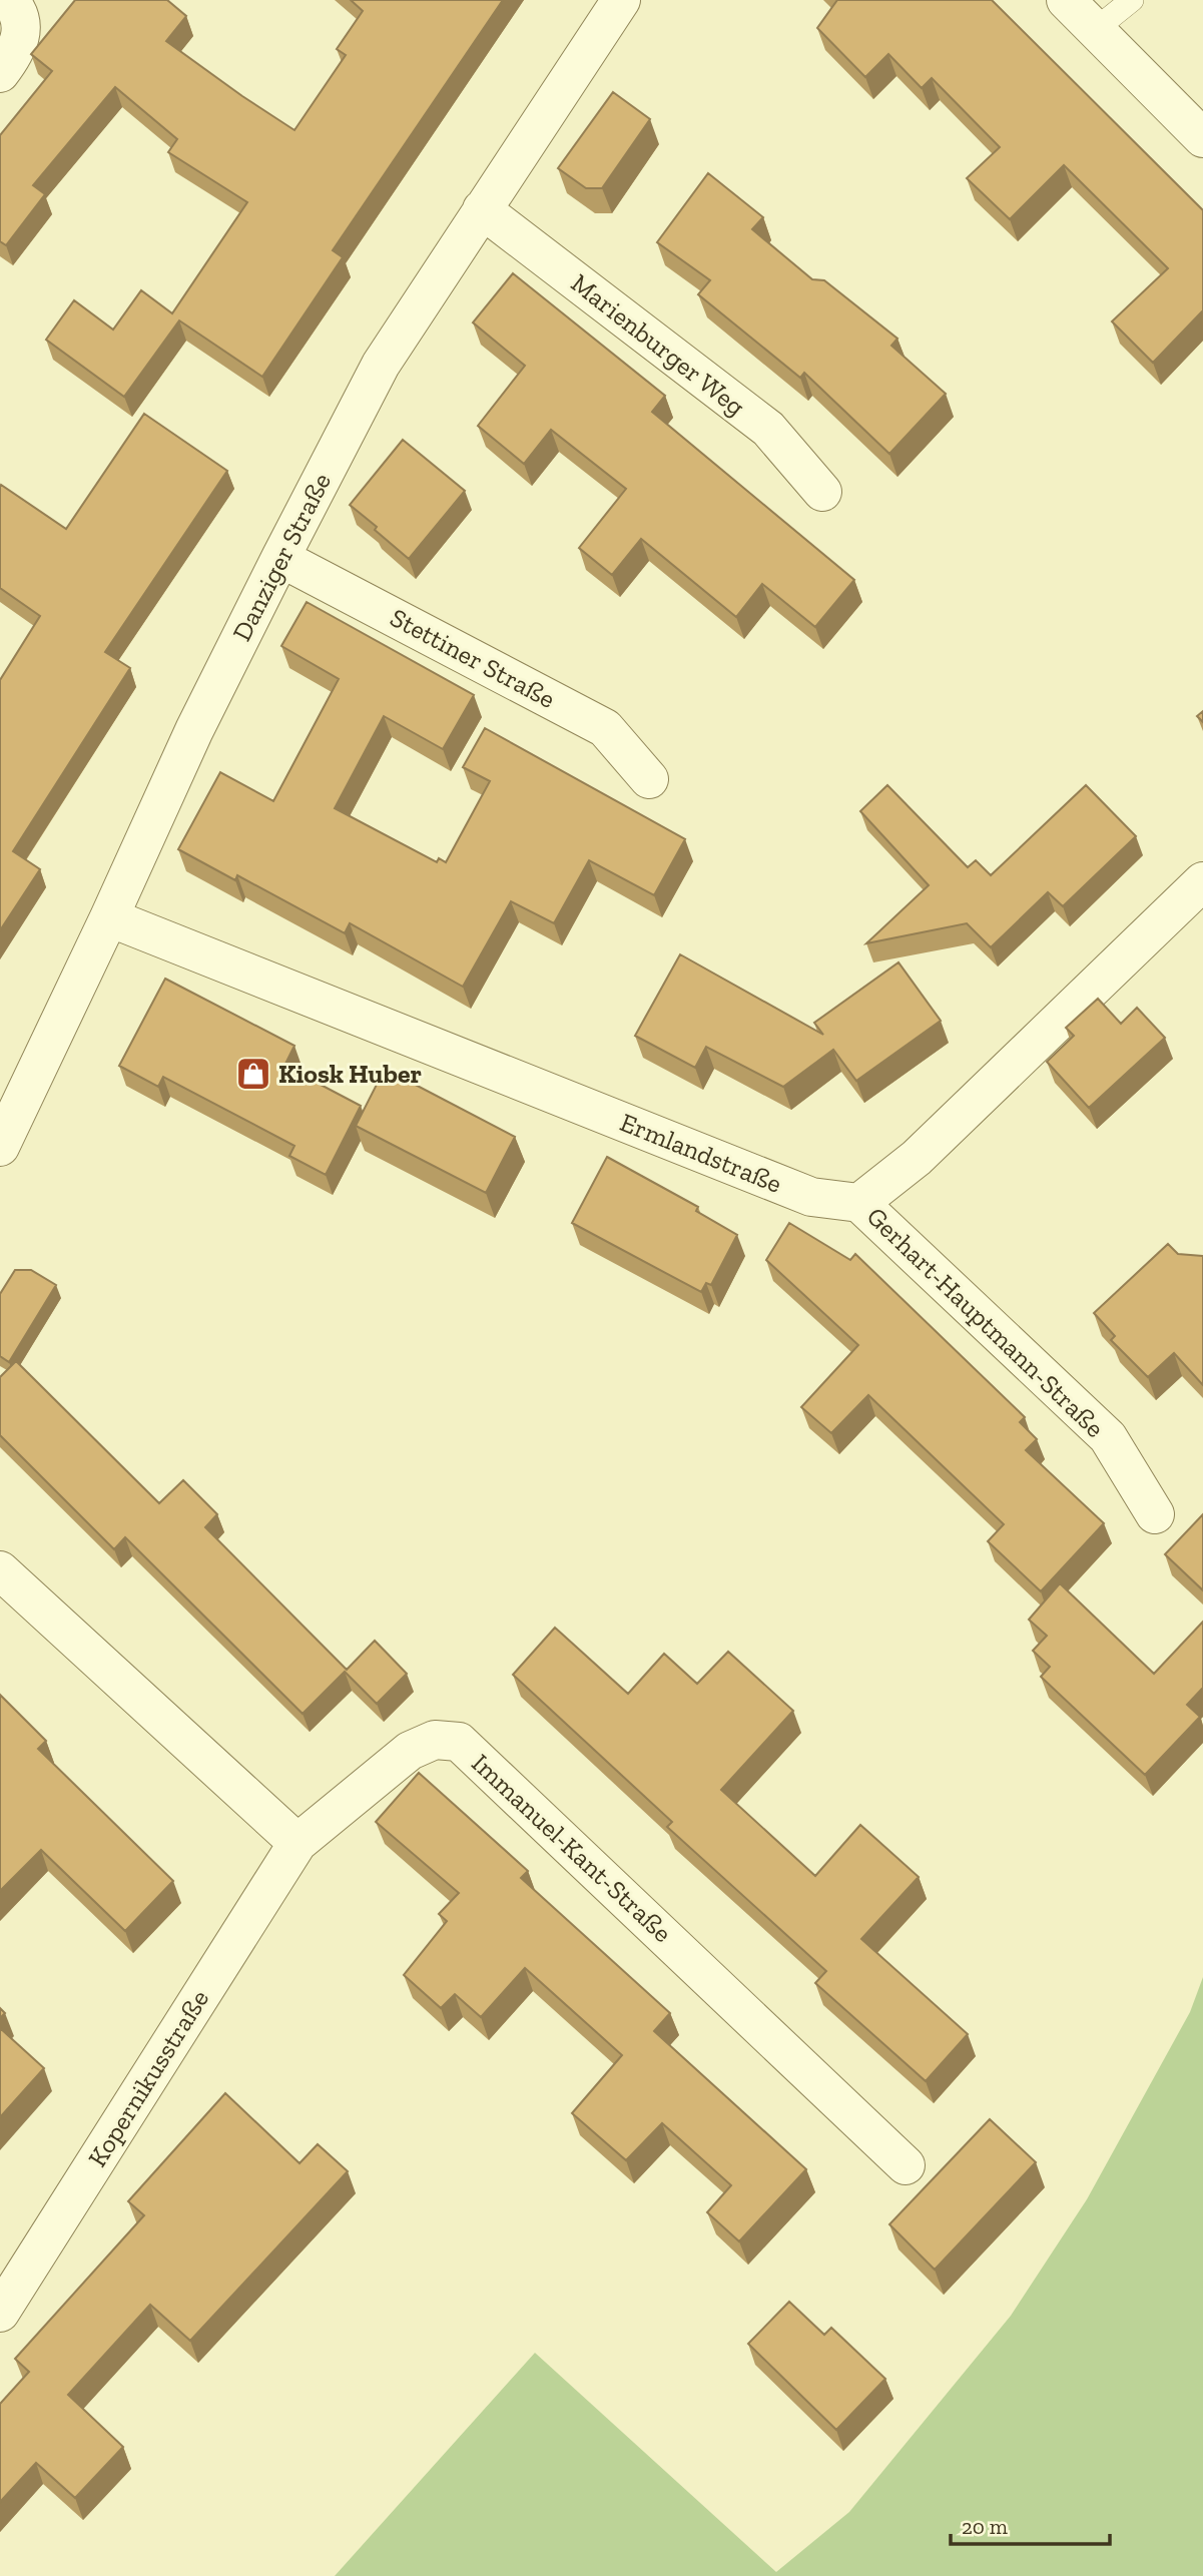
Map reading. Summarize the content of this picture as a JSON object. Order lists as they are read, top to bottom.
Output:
{
  "streets": {
    "street": [
      "Marienburger Weg",
      "Danziger Straße",
      "Stettiner Straße",
      "Ermlandstraße",
      "Gerhart-Hauptmann-Straße",
      "Immanuel-Kant-Straße",
      "Kopernikusstraße"
    ]
  },
  "crossings": [
    ["Marienburger Weg", "Danziger Straße"],
    ["Danziger Straße", "Stettiner Straße"],
    ["Danziger Straße", "Ermlandstraße"],
    ["Ermlandstraße", "Gerhart-Hauptmann-Straße"],
    ["Immanuel-Kant-Straße", "Kopernikusstraße"]
  ],
  "places": {
    "shop": ["Kiosk Huber"]
  },
  "scale_bar": "20 m"
}
